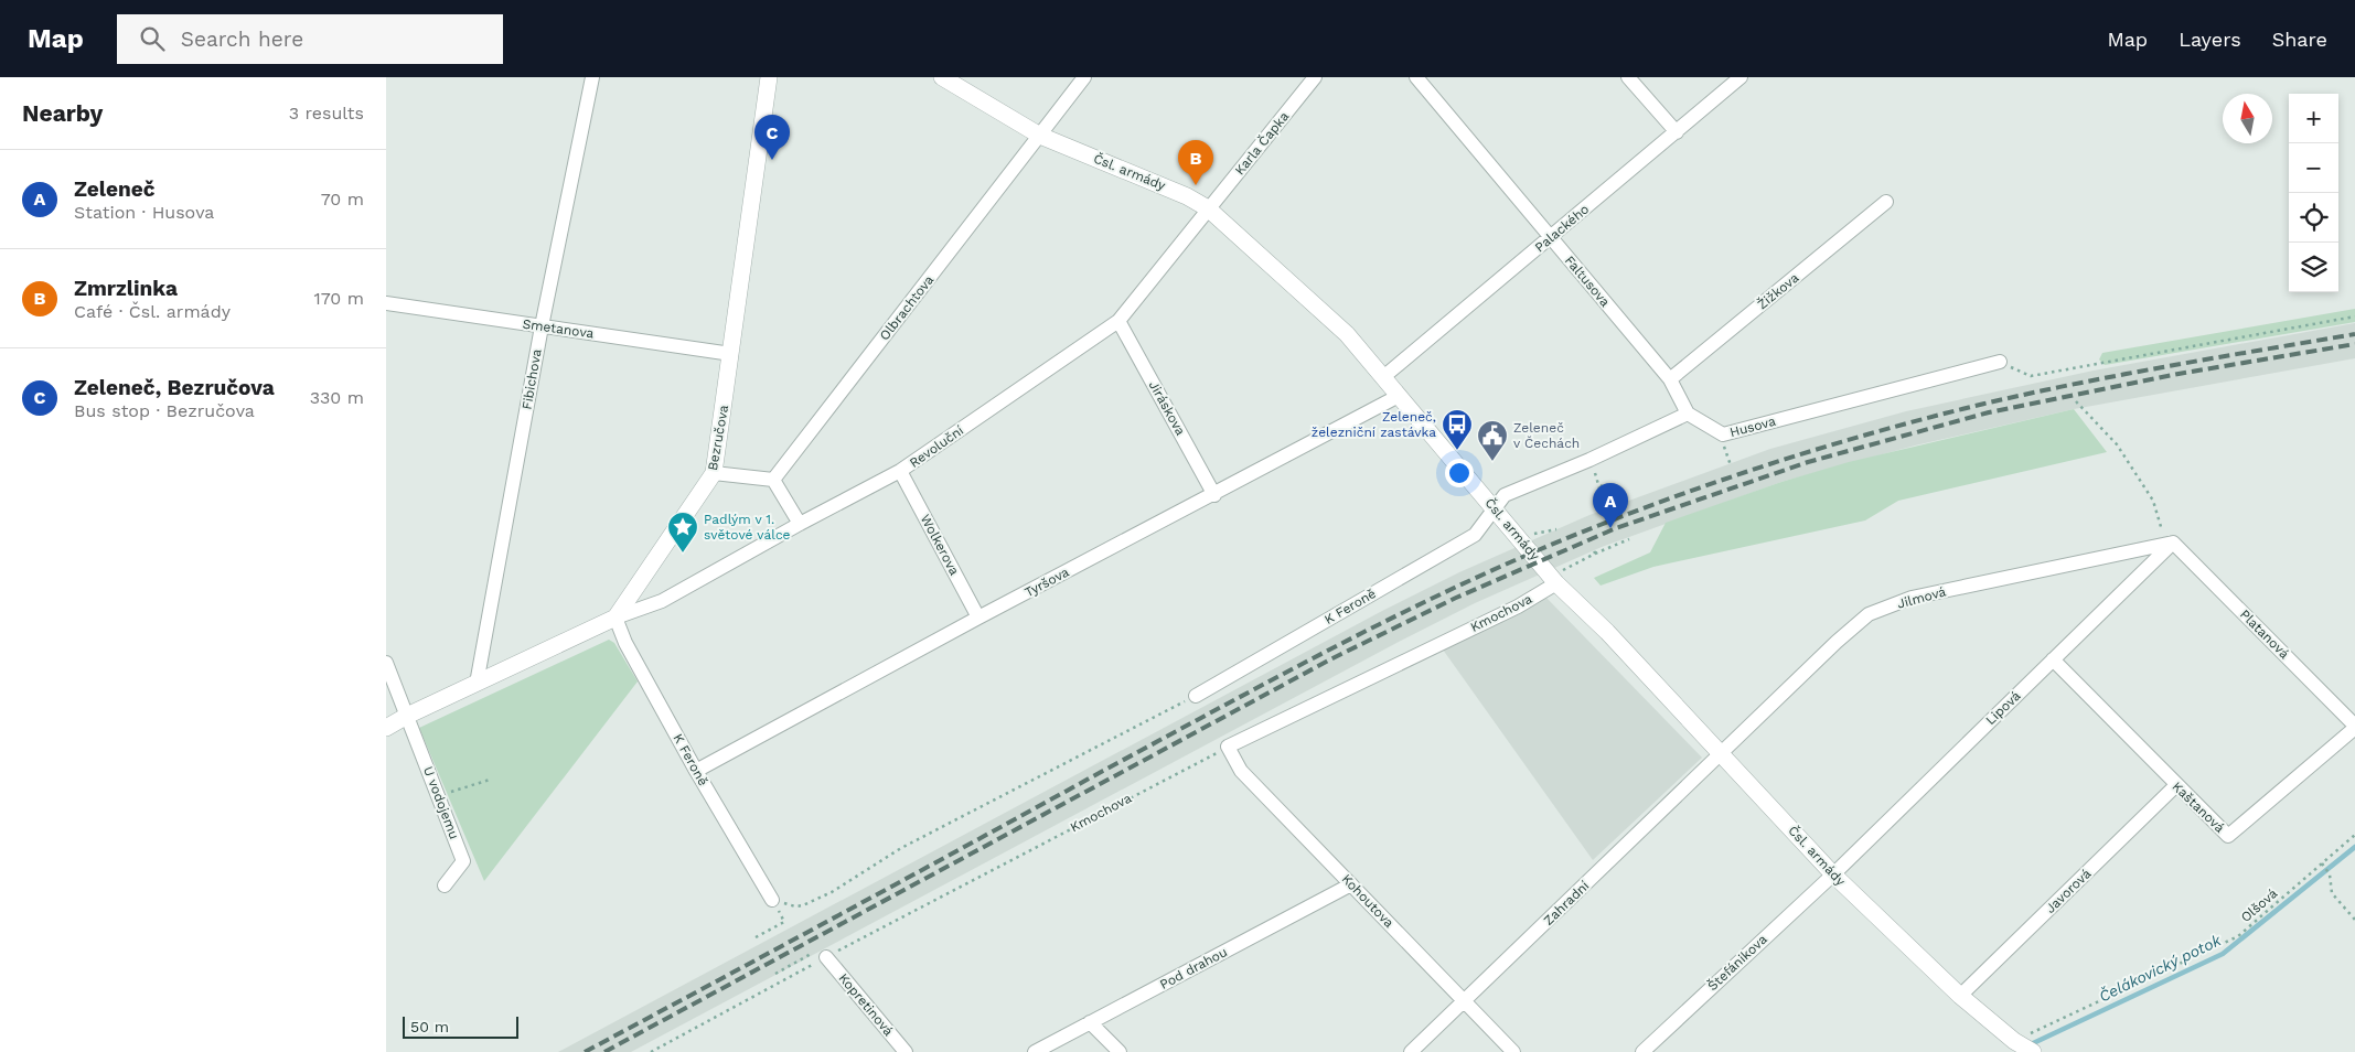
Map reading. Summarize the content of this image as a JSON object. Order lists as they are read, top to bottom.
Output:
{
  "streets": {
    "street": [
      "Karla Čapka",
      "Čsl. armády",
      "Palackého",
      "Faltusova",
      "Žižkova",
      "Olbrachtova",
      "Smetanova",
      "Fibichova",
      "Jiráskova",
      "Husova",
      "Bezručova",
      "Revoluční",
      "Wolkerova",
      "Tyršova",
      "Jilmová",
      "K Feroně",
      "Kmochova",
      "Platanová",
      "Lipová",
      "U vodojemu",
      "Kaštanová",
      "Javorová",
      "Kohoutova",
      "Zahradní",
      "Štefánikova",
      "Pod drahou",
      "Kopretinová"
    ],
    "path": ["Olšová"]
  },
  "crossings": [
    ["Karla Čapka", "Čsl. armády"],
    ["Karla Čapka", "Revoluční"],
    ["Čsl. armády", "Palackého"],
    ["Čsl. armády", "Olbrachtova"],
    ["Čsl. armády", "Revoluční"],
    ["Čsl. armády", "Tyršova"],
    ["Čsl. armády", "Jilmová"],
    ["Čsl. armády", "K Feroně"],
    ["Čsl. armády", "Kmochova"],
    ["Čsl. armády", "Lipová"],
    ["Čsl. armády", "Javorová"],
    ["Čsl. armády", "Zahradní"],
    ["Čsl. armády", "Olšová"],
    ["Čsl. armády", "Štefánikova"],
    ["Palackého", "Faltusova"],
    ["Faltusova", "Žižkova"],
    ["Faltusova", "Husova"],
    ["Smetanova", "Fibichova"],
    ["Smetanova", "Bezručova"],
    ["Jiráskova", "Revoluční"],
    ["Jiráskova", "Tyršova"],
    ["Bezručova", "Revoluční"],
    ["Bezručova", "K Feroně"],
    ["Revoluční", "Wolkerova"],
    ["Revoluční", "K Feroně"],
    ["Wolkerova", "Tyršova"],
    ["Tyršova", "K Feroně"],
    ["Jilmová", "Platanová"],
    ["Jilmová", "Lipová"],
    ["Jilmová", "Zahradní"],
    ["Kmochova", "Kohoutova"],
    ["Kmochova", "Kopretinová"],
    ["Platanová", "Lipová"],
    ["Platanová", "Kaštanová"],
    ["Lipová", "Kaštanová"],
    ["Lipová", "Štefánikova"],
    ["Kaštanová", "Javorová"],
    ["Kohoutova", "Zahradní"],
    ["Kohoutova", "Pod drahou"]
  ],
  "water": ["Čelákovický potok"],
  "places": {
    "bus stop": ["Zeleneč, železniční zastávka"],
    "public building": ["Zeleneč v Čechách"],
    "place": ["Padlým v 1. světové válce"]
  },
  "scale_bar": "50 m",
  "north": "top",
  "page": {
    "header": "Map",
    "search": "Search here",
    "nav": ["Map", "Layers", "Share"],
    "heading": ["Nearby", "3 results"],
    "map_buttons": ["+", "−"],
    "pins": ["C", "B", "A"],
    "list": [
      {
        "mark": "A",
        "name": "Zeleneč",
        "note": "Station · Husova",
        "value": "70 m"
      },
      {
        "mark": "B",
        "name": "Zmrzlinka",
        "note": "Café · Čsl. armády",
        "value": "170 m"
      },
      {
        "mark": "C",
        "name": "Zeleneč, Bezručova",
        "note": "Bus stop · Bezručova",
        "value": "330 m"
      }
    ],
    "scale": "50 m"
  }
}
